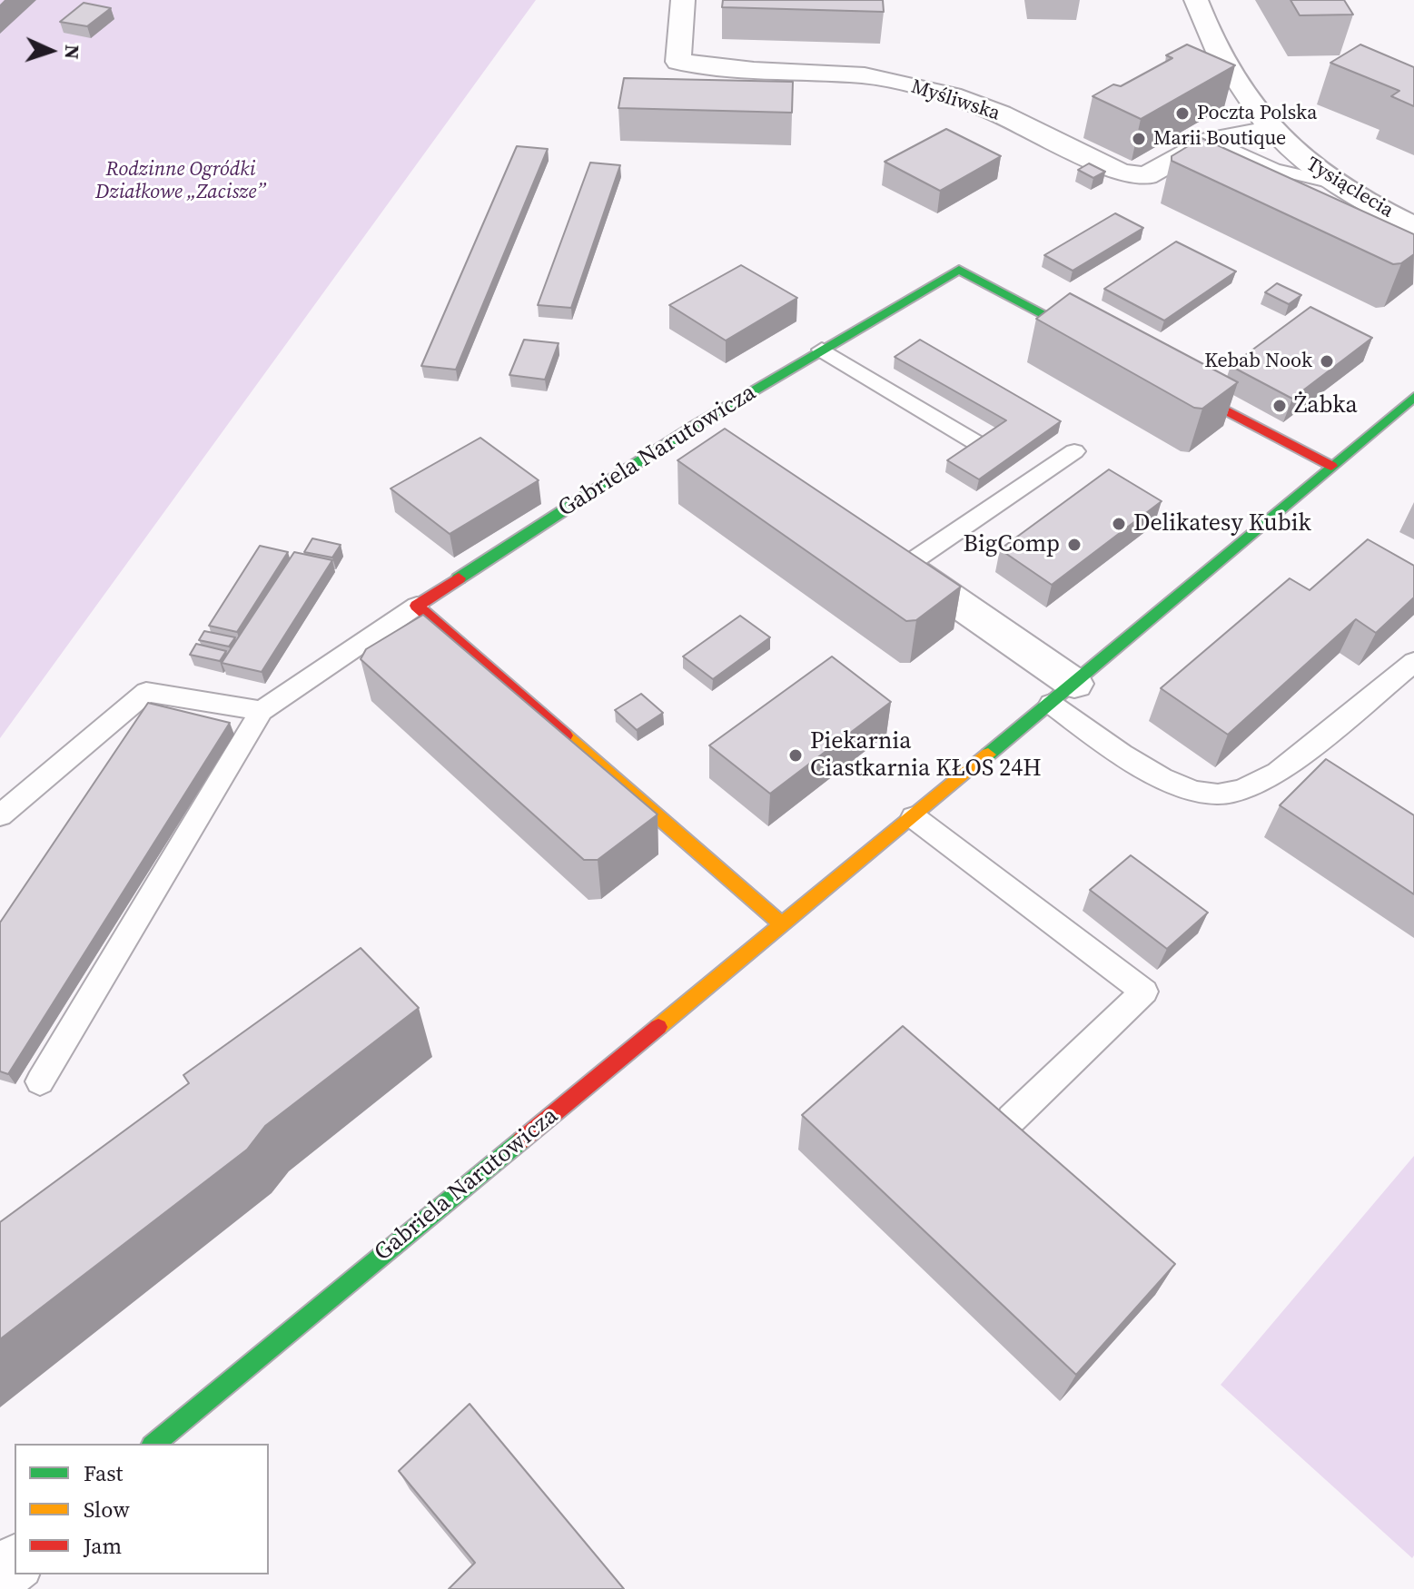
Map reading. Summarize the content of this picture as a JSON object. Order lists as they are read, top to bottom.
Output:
{
  "streets": {
    "street": ["Myśliwska", "Tysiąclecia", "Gabriela Narutowicza"]
  },
  "crossings": [
    ["Myśliwska", "Tysiąclecia"]
  ],
  "parks": ["Rodzinne Ogródki Działkowe „Zacisze”"],
  "places": [
    "Poczta Polska",
    "Marii Boutique",
    "Kebab Nook",
    "Żabka",
    "Delikatesy Kubik",
    "BigComp",
    "Piekarnia Ciastkarnia KŁOS 24H"
  ],
  "legend": ["Fast", "Slow", "Jam"],
  "north": "right"
}
